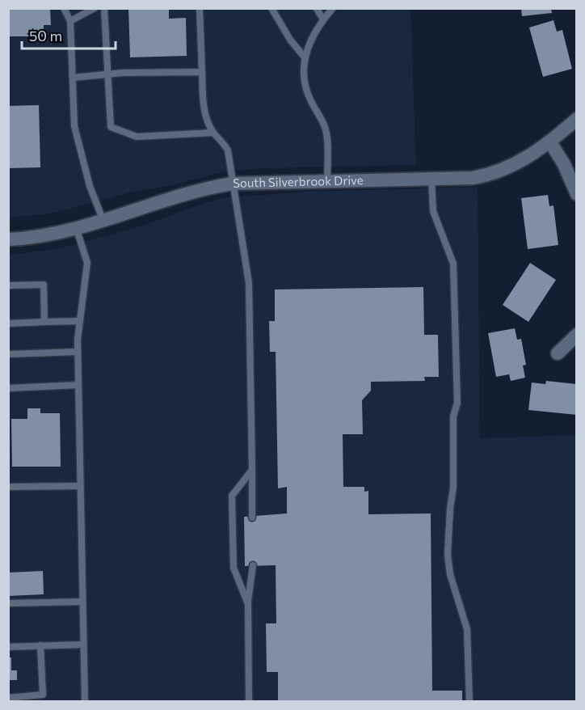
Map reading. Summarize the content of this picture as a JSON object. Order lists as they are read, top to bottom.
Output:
{
  "streets": {
    "street": ["South Silverbrook Drive"]
  },
  "scale_bar": "50 m"
}
